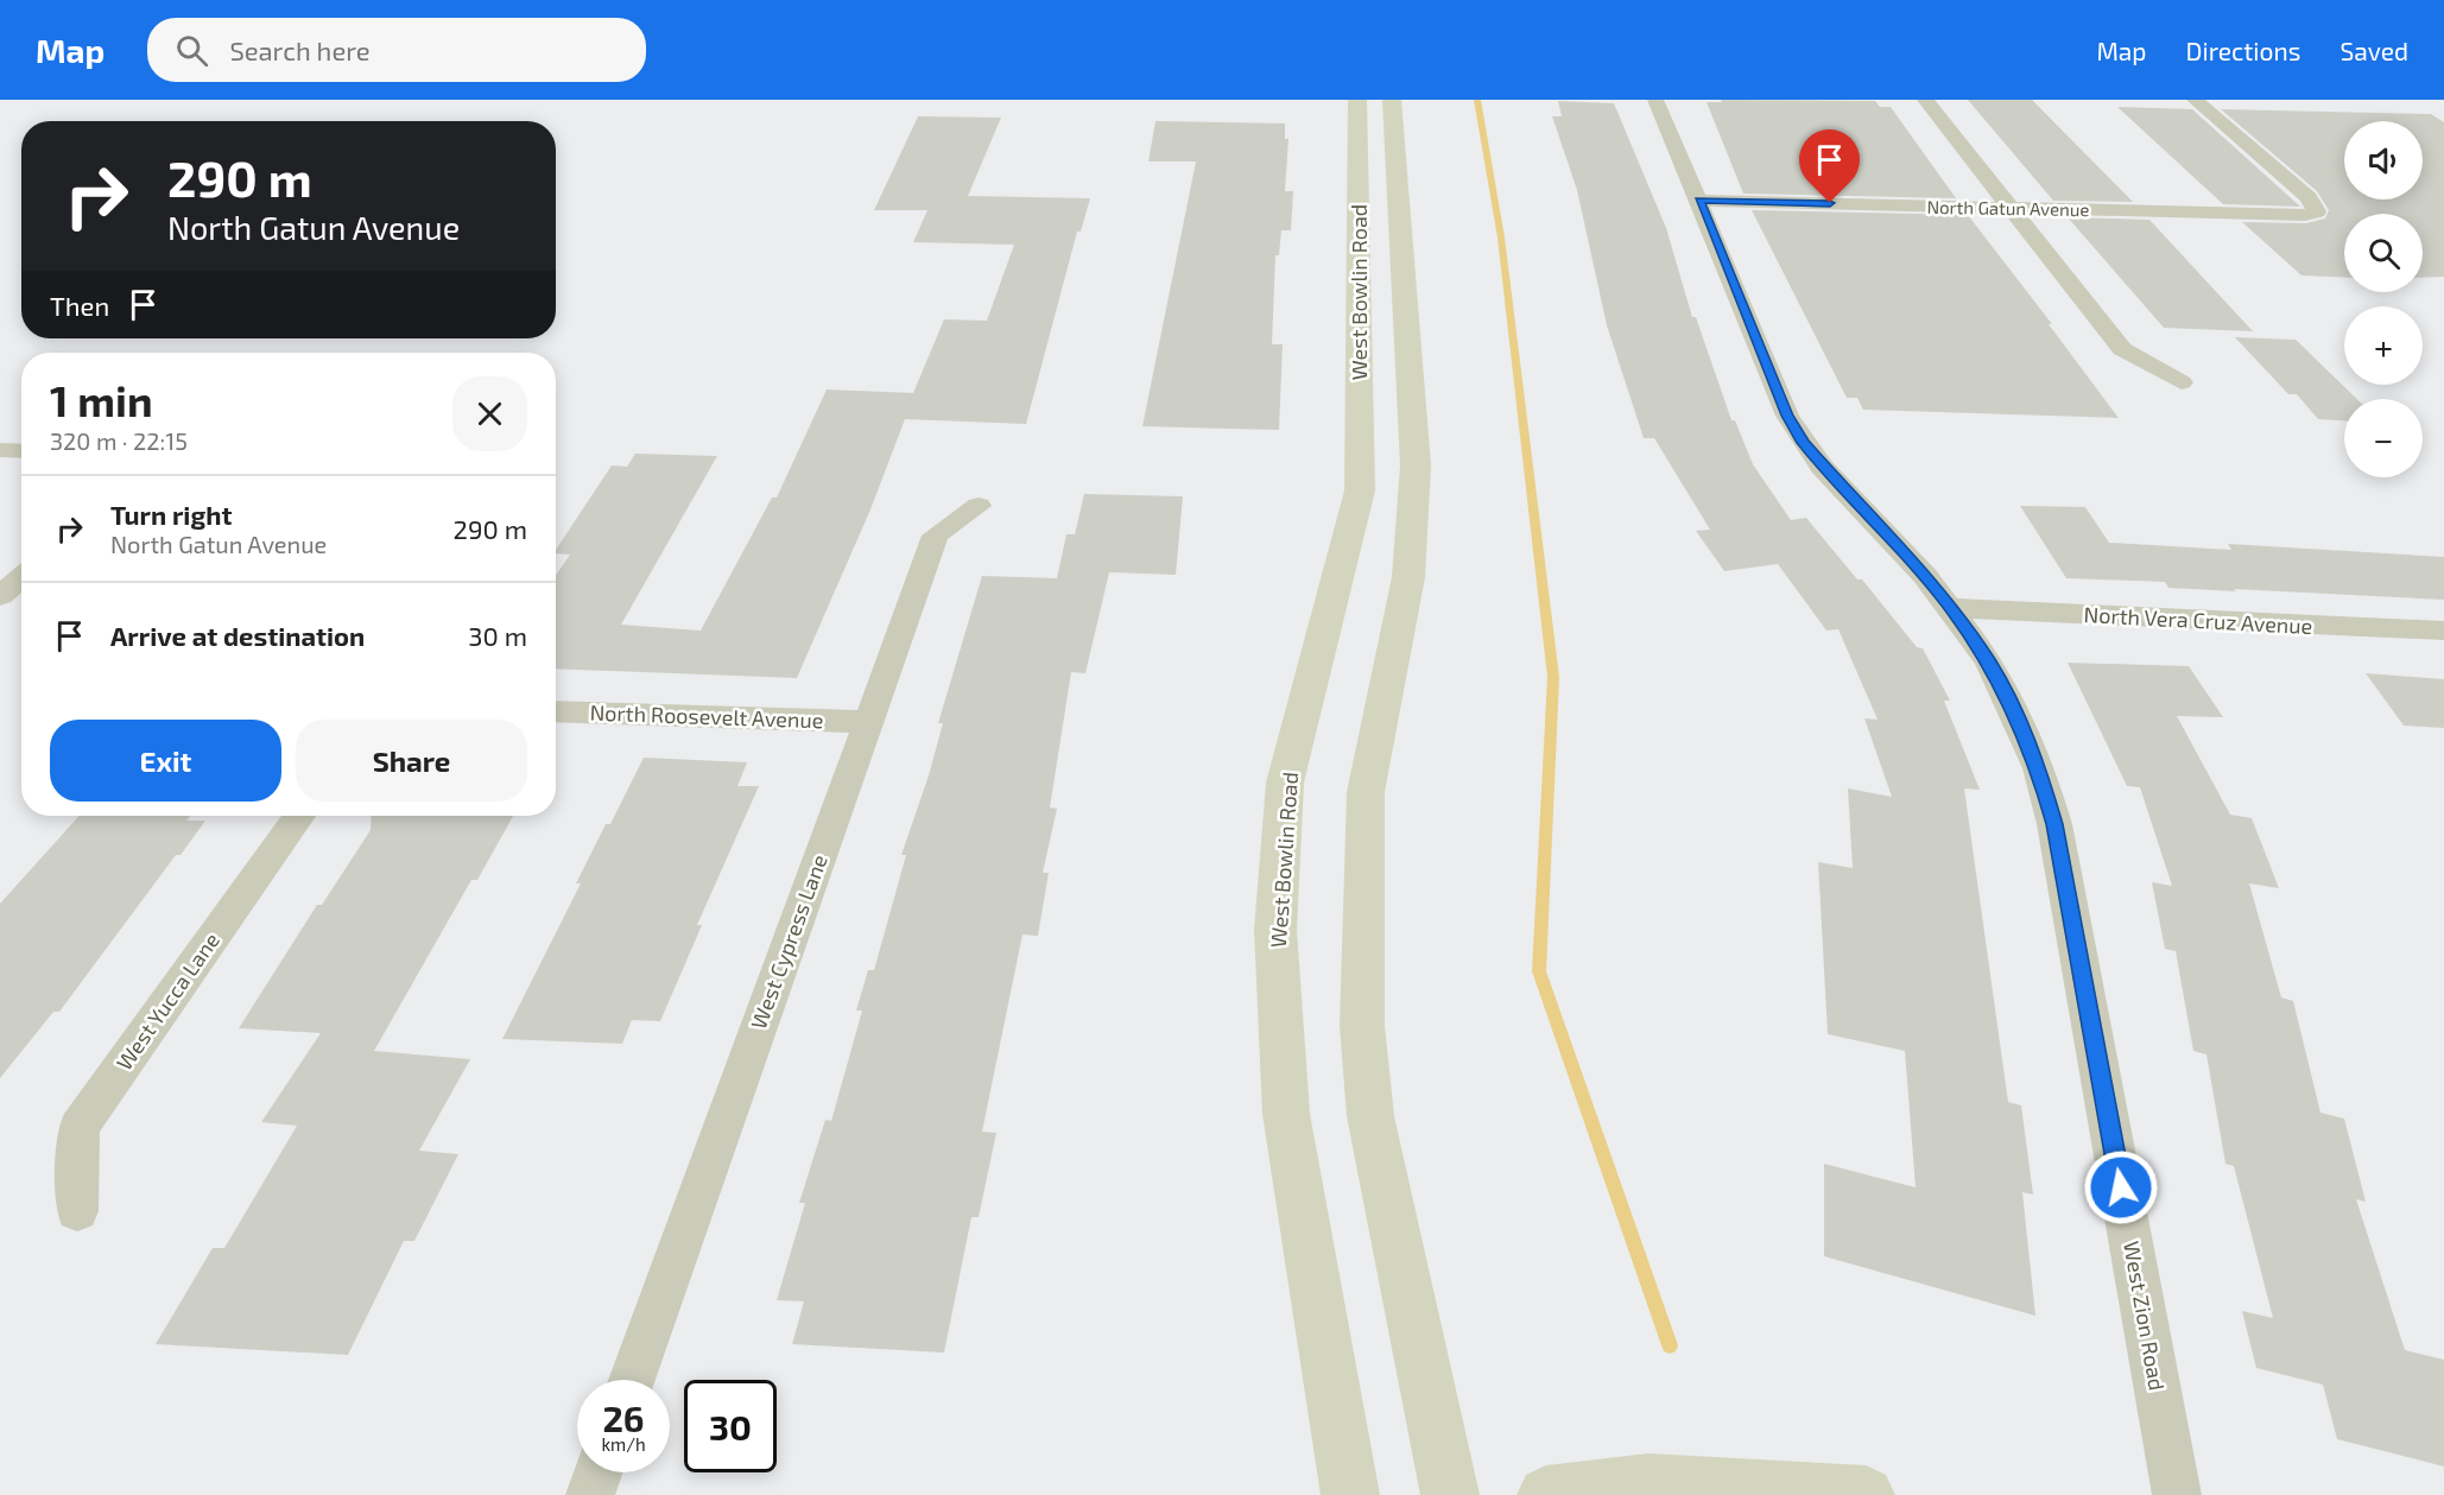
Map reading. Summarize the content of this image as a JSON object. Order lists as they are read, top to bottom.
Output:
{
  "streets": {
    "street": [
      "North Gatun Avenue",
      "West Bowlin Road",
      "North Vera Cruz Avenue",
      "North Roosevelt Avenue",
      "West Cypress Lane",
      "West Yucca Lane",
      "West Zion Road"
    ]
  },
  "crossings": [
    ["North Gatun Avenue", "West Zion Road"],
    ["North Vera Cruz Avenue", "West Zion Road"],
    ["North Roosevelt Avenue", "West Cypress Lane"]
  ],
  "page": {
    "header": "Map",
    "search": "Search here",
    "nav": ["Map", "Directions", "Saved"],
    "map_buttons": ["+", "−"],
    "turn": ["290 m", "North Gatun Avenue"],
    "then": "Then",
    "heading": ["1 min", "320 m · 22:15"],
    "list": [
      {
        "name": "Turn right",
        "note": "North Gatun Avenue",
        "value": "290 m"
      },
      {
        "name": "Arrive at destination",
        "value": "30 m"
      }
    ],
    "buttons": ["Exit", "Share"],
    "speed": "26 km/h",
    "limit": "30"
  }
}
